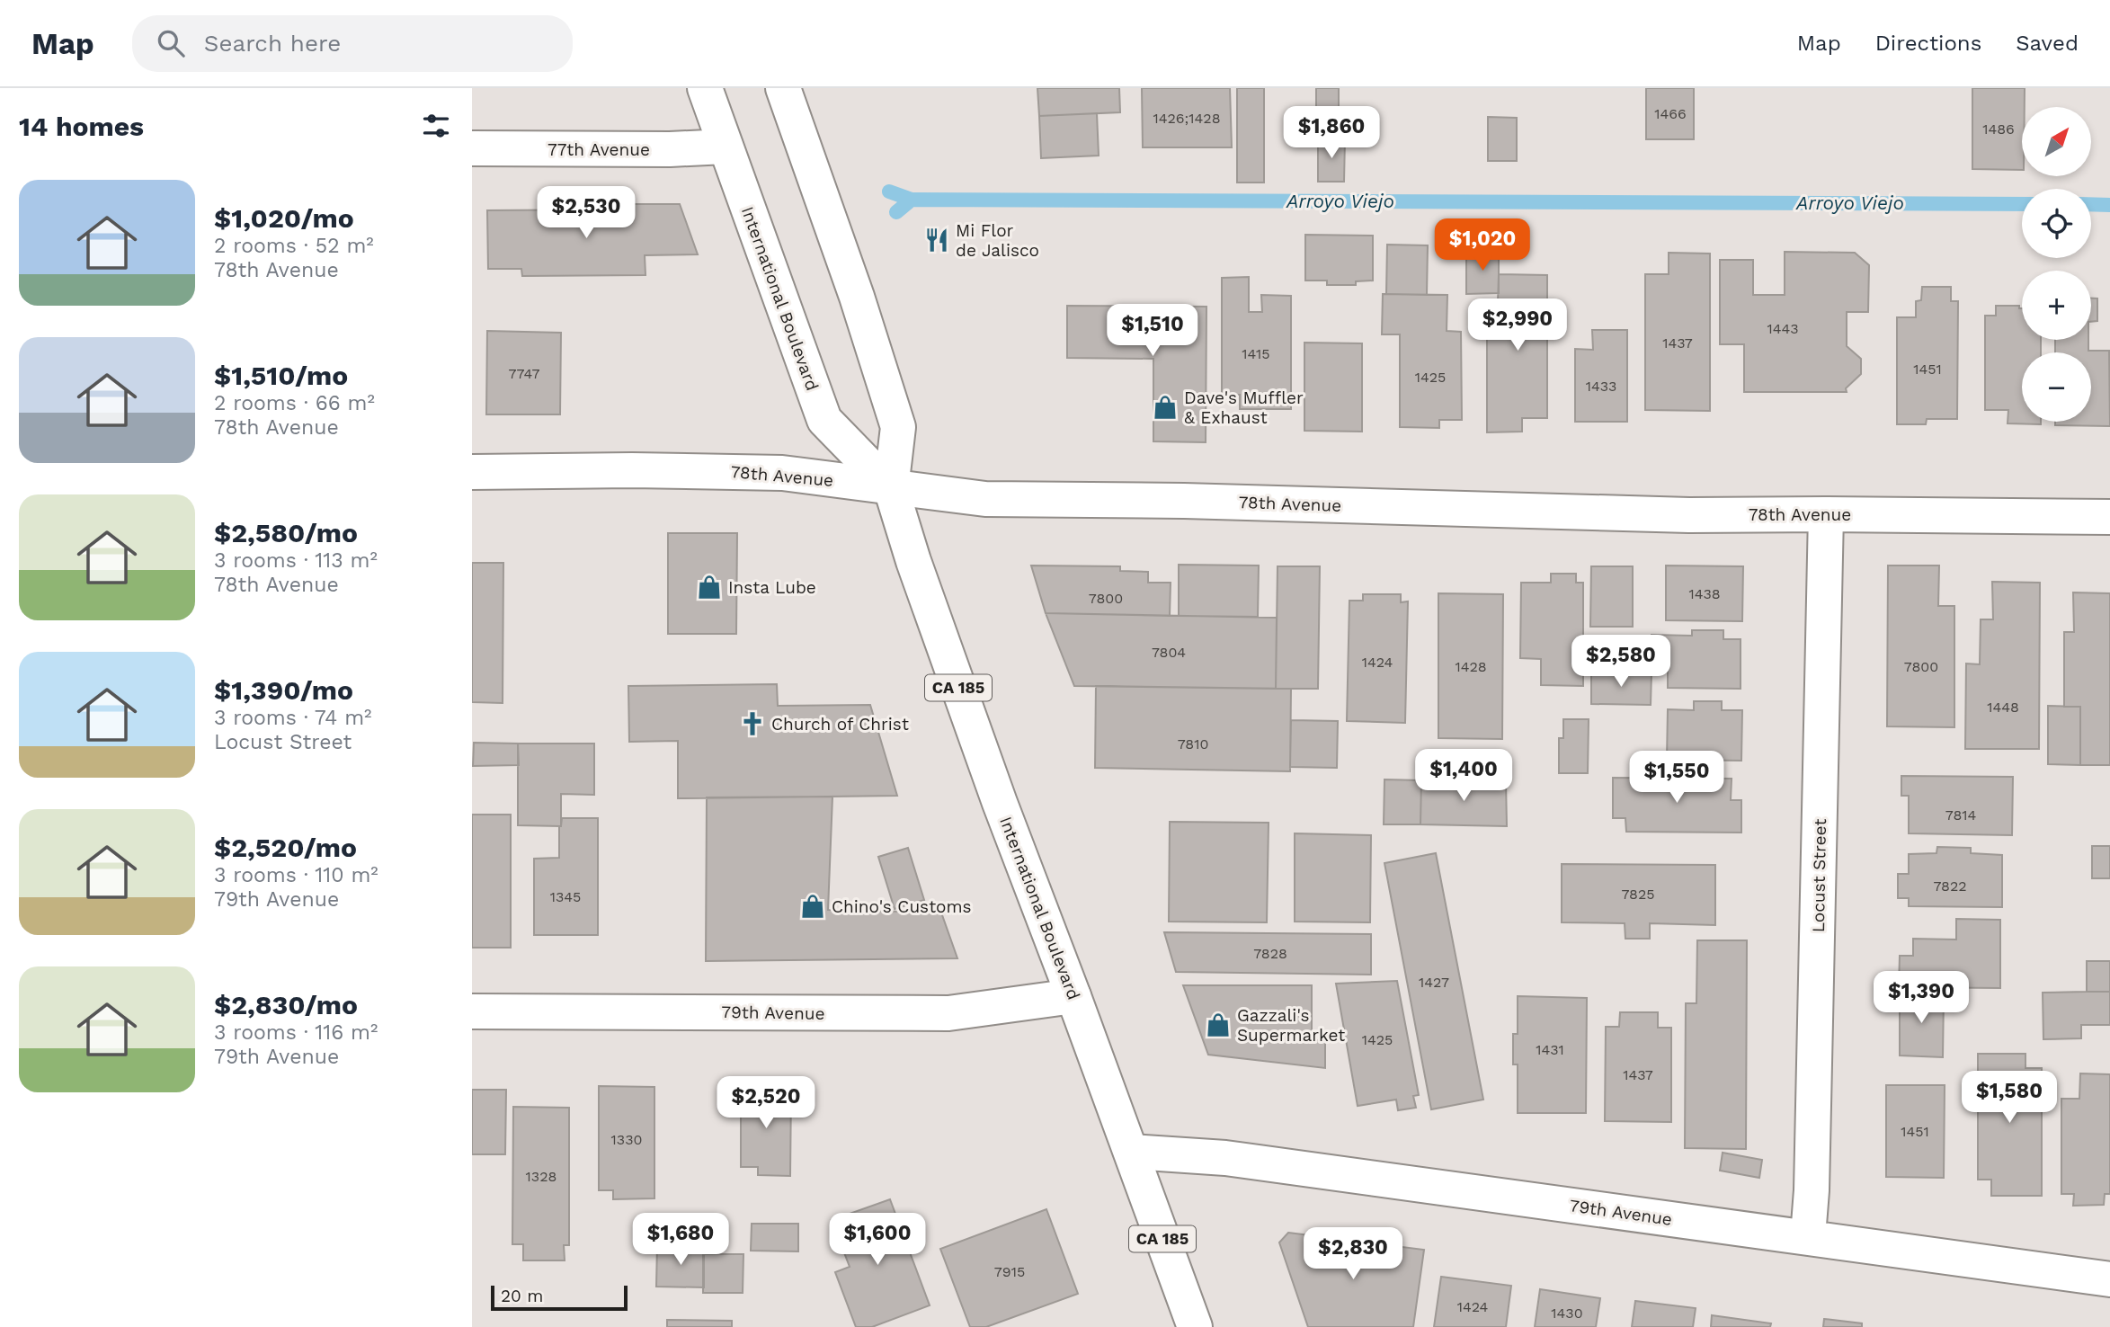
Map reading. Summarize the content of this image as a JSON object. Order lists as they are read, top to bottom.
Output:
{
  "streets": {
    "street": [
      "77th Avenue",
      "International Boulevard",
      "78th Avenue",
      "CA 185",
      "Locust Street",
      "79th Avenue"
    ]
  },
  "crossings": [
    ["77th Avenue", "International Boulevard"],
    ["International Boulevard", "78th Avenue"],
    ["International Boulevard", "79th Avenue"],
    ["78th Avenue", "Locust Street"],
    ["Locust Street", "79th Avenue"]
  ],
  "water": ["Arroyo Viejo"],
  "places": {
    "restaurant": ["Mi Flor de Jalisco"],
    "shop": [
      "Dave's Muffler & Exhaust",
      "Insta Lube",
      "Chino's Customs",
      "Gazzali's Supermarket"
    ],
    "church": ["Church of Christ"]
  },
  "house_numbers": [
    "1466",
    "1426;1428",
    "1486",
    "1443",
    "1437",
    "1415",
    "1451",
    "7747",
    "1425",
    "1433",
    "1438",
    "7800",
    "7804",
    "1424",
    "1428",
    "7800",
    "1448",
    "7810",
    "7814",
    "7822",
    "7825",
    "1345",
    "7828",
    "1427",
    "1425",
    "1431",
    "1437",
    "1451",
    "1330",
    "1328",
    "7915",
    "1424",
    "1430"
  ],
  "scale_bar": "20 m",
  "north": "top right",
  "page": {
    "header": "Map",
    "search": "Search here",
    "nav": ["Map", "Directions", "Saved"],
    "heading": "14 homes",
    "price": [
      "$1,860",
      "$2,530",
      "$1,020",
      "$2,990",
      "$1,510",
      "$2,580",
      "$1,400",
      "$1,550",
      "$1,390",
      "$1,580",
      "$2,520",
      "$1,680",
      "$1,600",
      "$2,830"
    ],
    "map_buttons": ["+", "−"],
    "list": [
      {
        "name": "$1,020/mo",
        "note": "2 rooms · 52 m² · 78th Avenue"
      },
      {
        "name": "$1,510/mo",
        "note": "2 rooms · 66 m² · 78th Avenue"
      },
      {
        "name": "$2,580/mo",
        "note": "3 rooms · 113 m² · 78th Avenue"
      },
      {
        "name": "$1,390/mo",
        "note": "3 rooms · 74 m² · Locust Street"
      },
      {
        "name": "$2,520/mo",
        "note": "3 rooms · 110 m² · 79th Avenue"
      },
      {
        "name": "$2,830/mo",
        "note": "3 rooms · 116 m² · 79th Avenue"
      }
    ],
    "scale": "20 m"
  }
}
